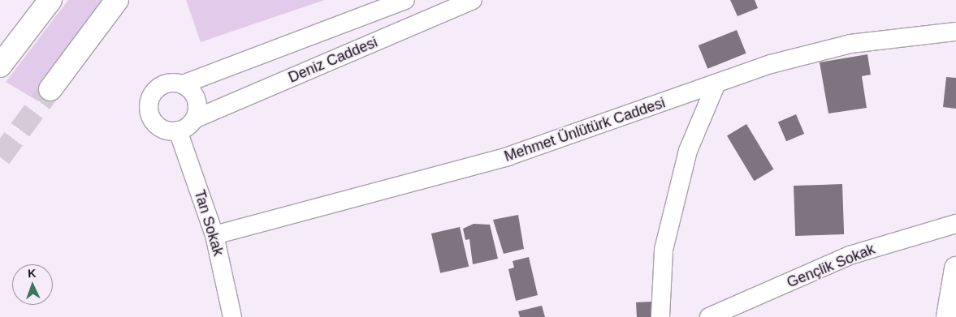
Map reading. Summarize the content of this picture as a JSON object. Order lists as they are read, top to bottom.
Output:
{
  "streets": {
    "street": [
      "Deniz Caddesi",
      "Mehmet Ünlütürk Caddesi",
      "Tan Sokak",
      "Gençlik Sokak"
    ]
  },
  "crossings": [
    ["Deniz Caddesi", "Tan Sokak"],
    ["Mehmet Ünlütürk Caddesi", "Tan Sokak"]
  ],
  "north": "top"
}
